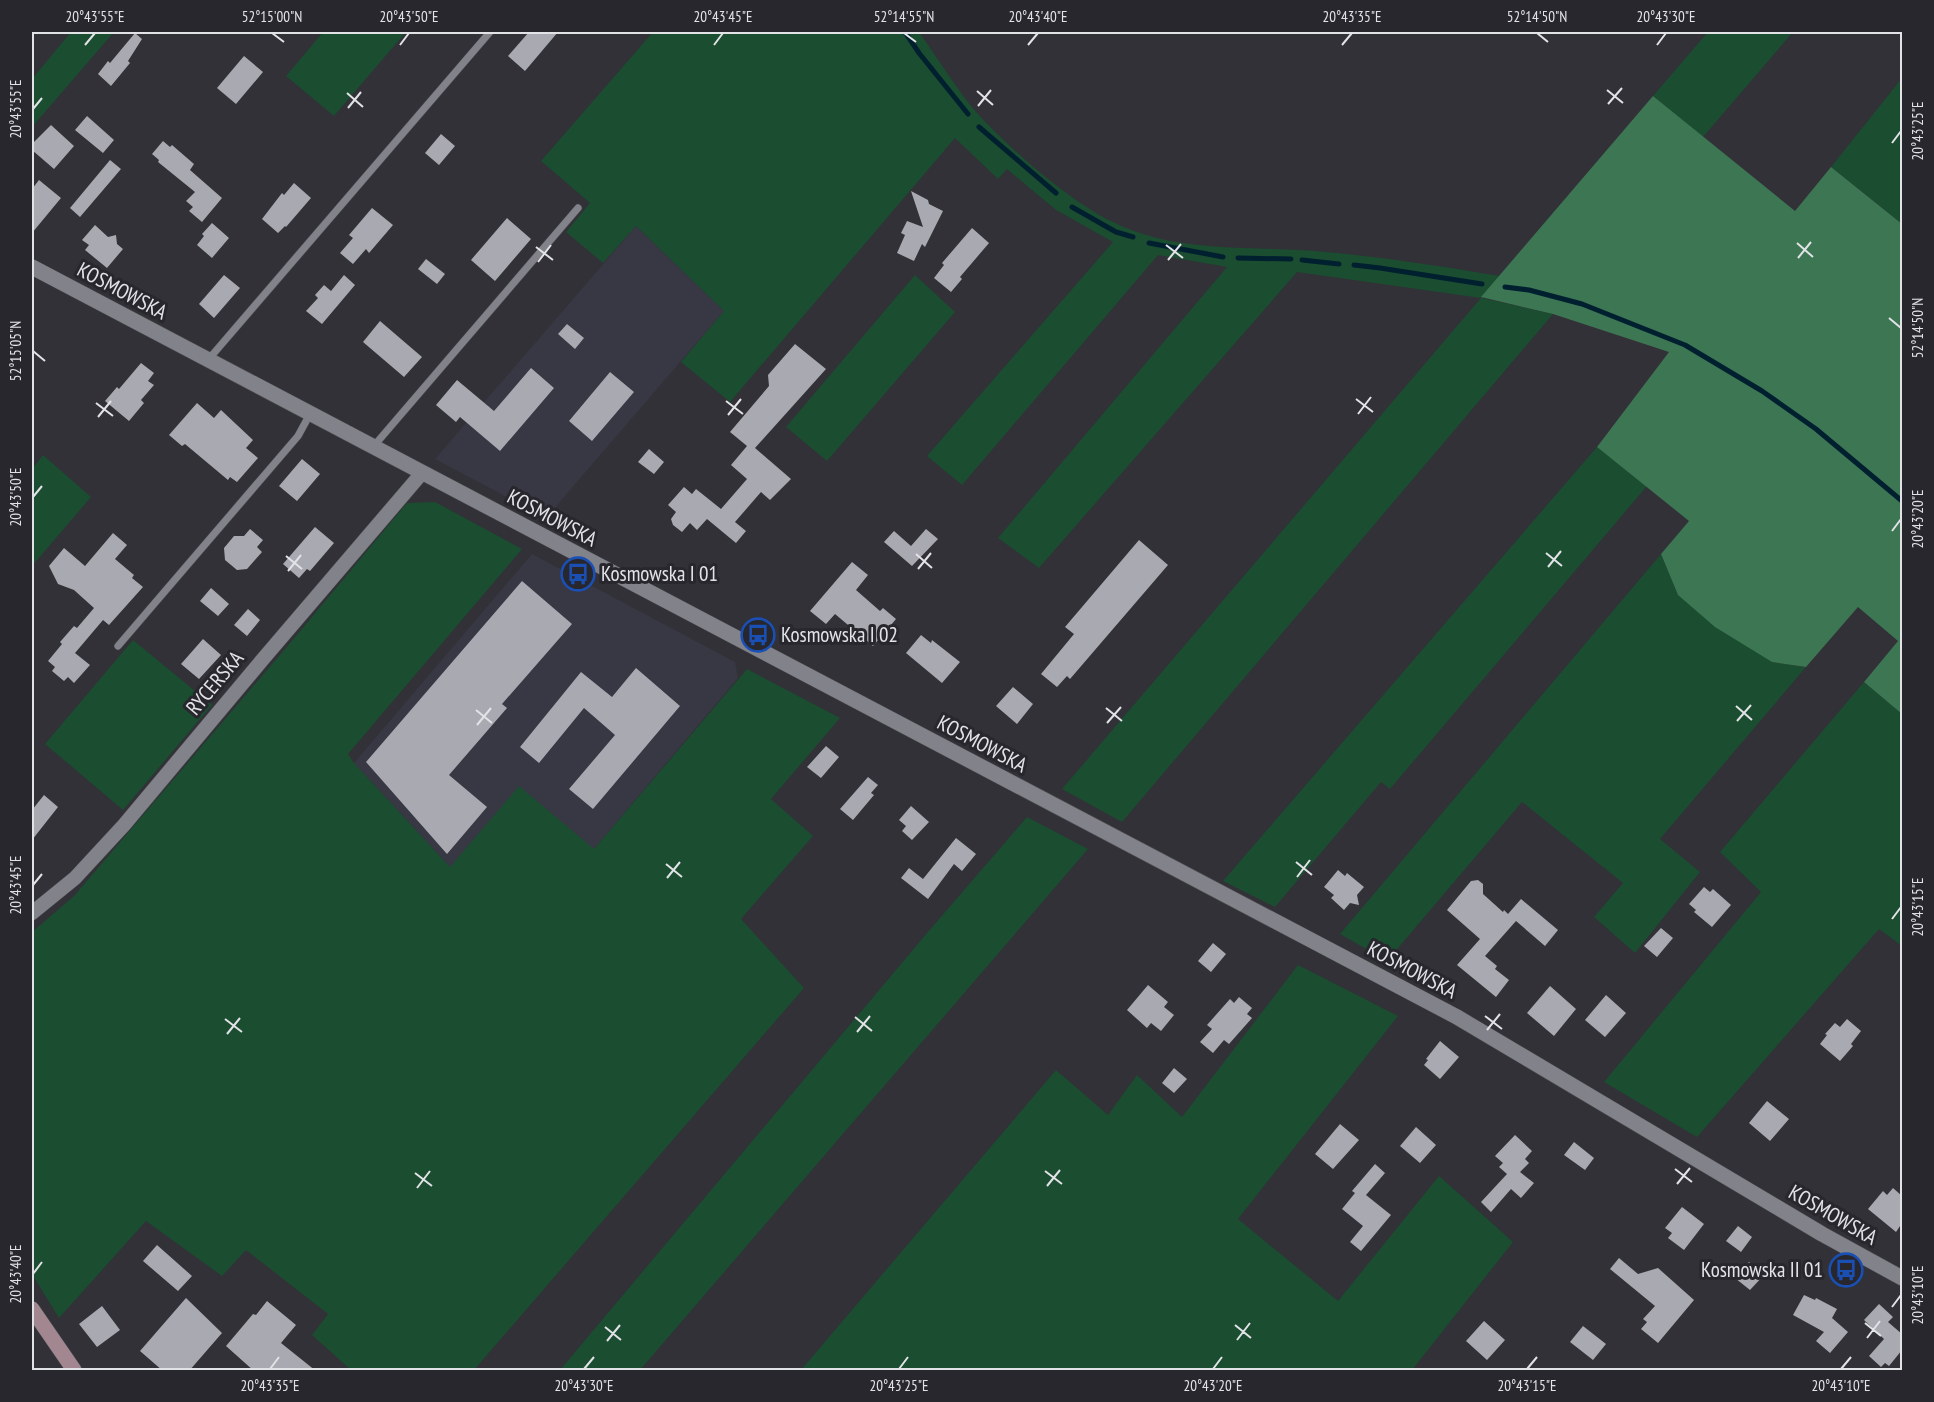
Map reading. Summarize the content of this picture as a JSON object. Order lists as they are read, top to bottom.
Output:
{
  "streets": {
    "street": ["KOSMOWSKA", "RYCERSKA"]
  },
  "crossings": [
    ["KOSMOWSKA", "RYCERSKA"]
  ],
  "places": {
    "bus stop": ["Kosmowska I 01", "Kosmowska I 02", "Kosmowska II 01"]
  },
  "coordinates": [
    "20°43'55\"E",
    "52°15'00\"N",
    "20°43'50\"E",
    "20°43'45\"E",
    "52°14'55\"N",
    "20°43'40\"E",
    "20°43'35\"E",
    "52°14'50\"N",
    "20°43'30\"E",
    "20°43'25\"E",
    "52°15'05\"N",
    "20°43'20\"E",
    "20°43'15\"E",
    "20°43'10\"E"
  ]
}
